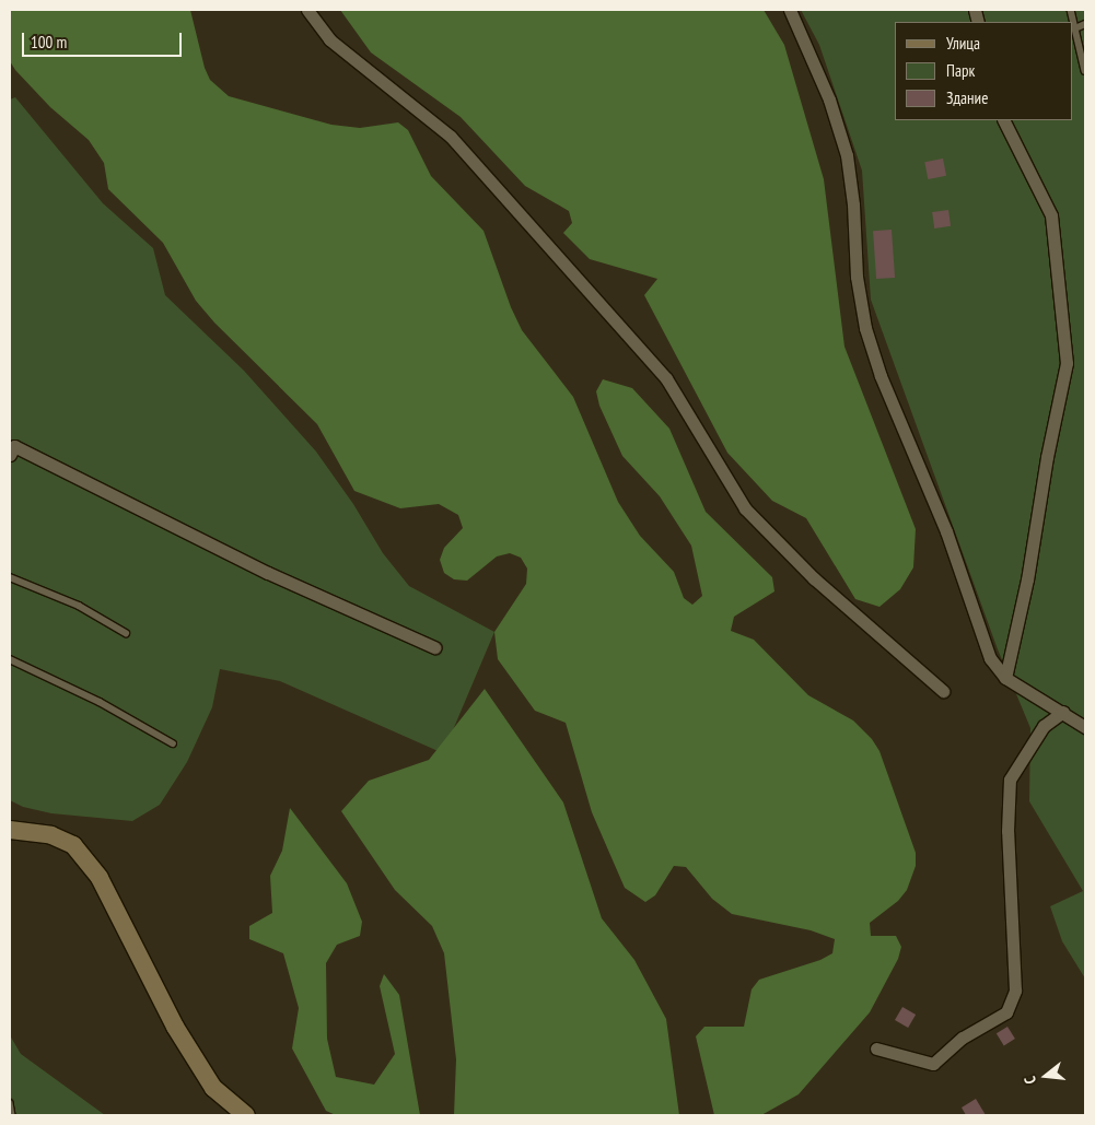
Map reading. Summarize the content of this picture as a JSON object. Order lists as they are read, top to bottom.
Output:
{
  "legend": ["Улица", "Парк", "Здание"],
  "scale_bar": "100 m",
  "north": "left"
}
